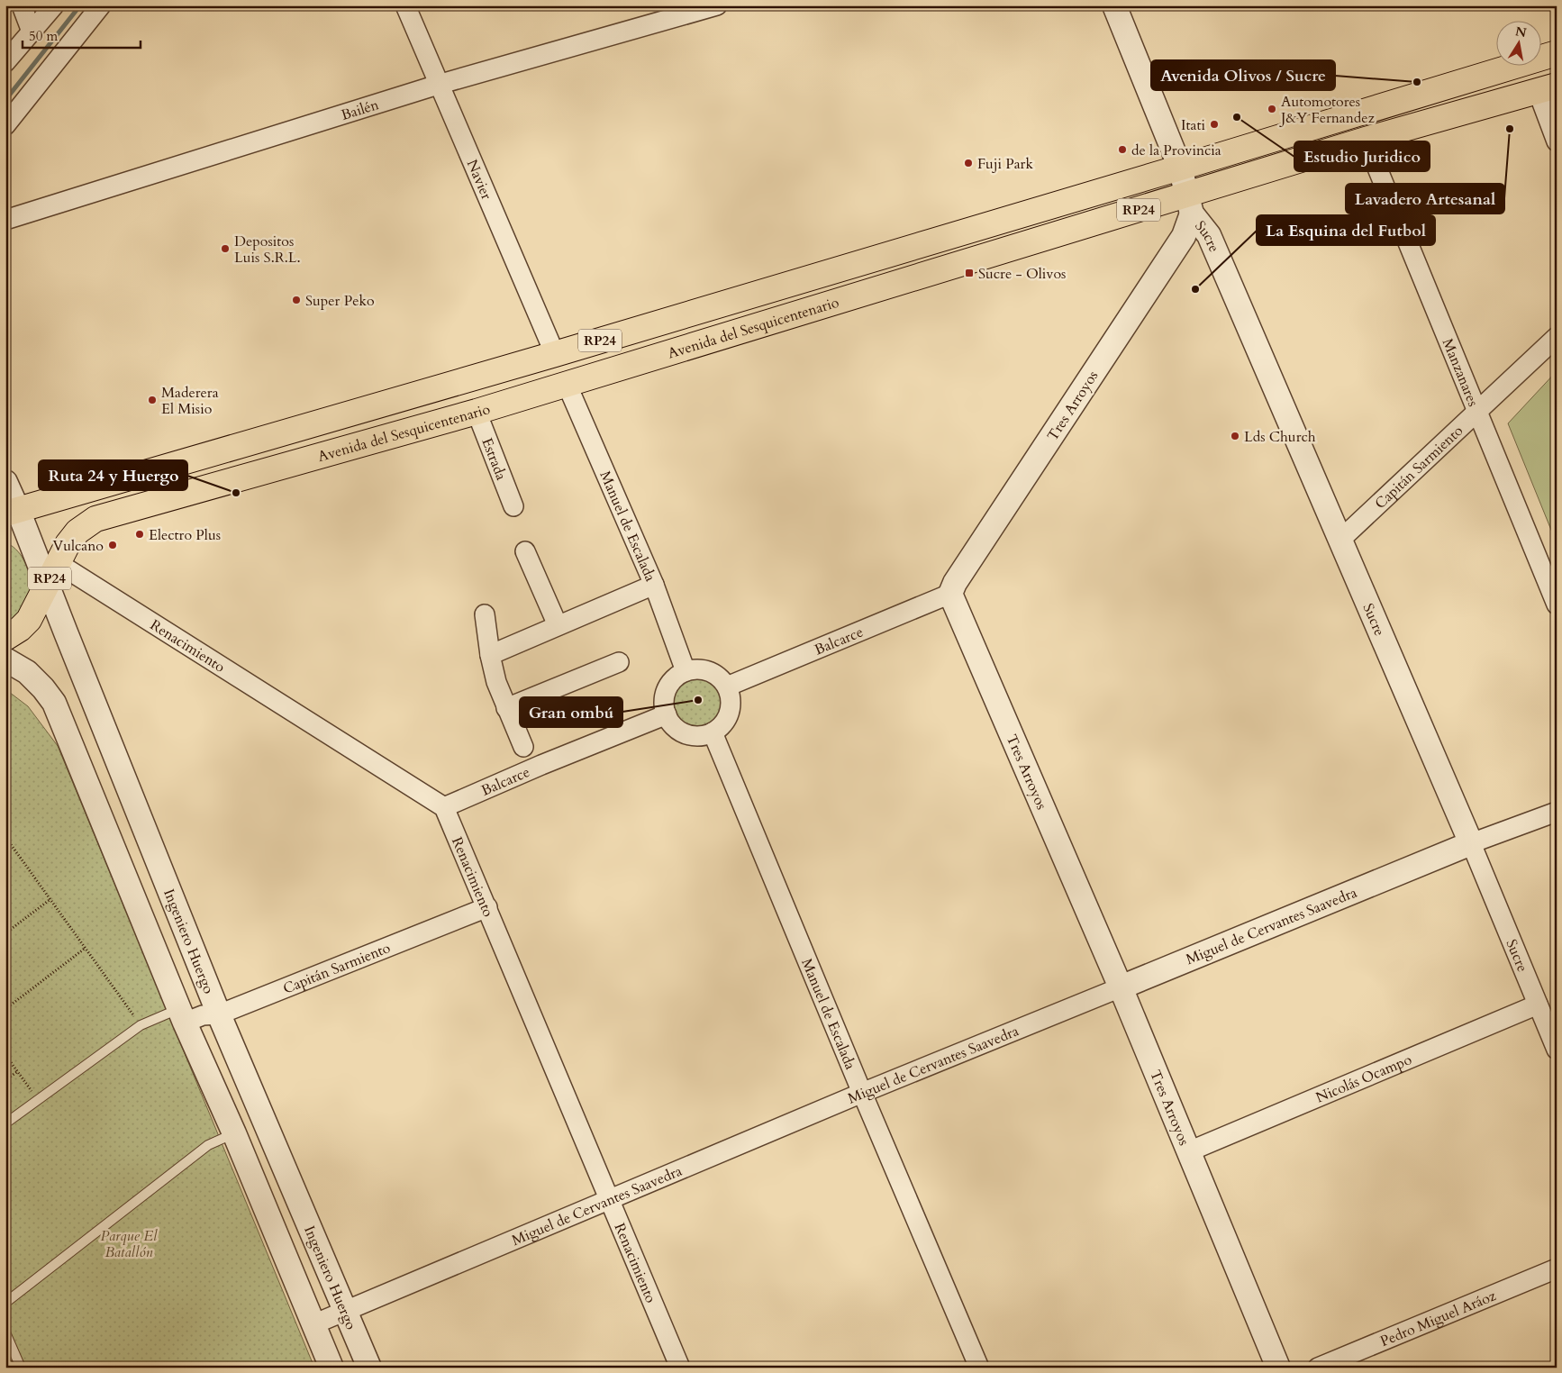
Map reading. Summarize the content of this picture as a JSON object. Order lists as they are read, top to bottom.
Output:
{
  "streets": {
    "main road": ["RP24", "Avenida del Sesquicentenario"],
    "street": [
      "Bailén",
      "Navier",
      "Sucre",
      "Manzanares",
      "Tres Arroyos",
      "Estrada",
      "Capitán Sarmiento",
      "Manuel de Escalada",
      "Balcarce",
      "Renacimiento",
      "Miguel de Cervantes Saavedra",
      "Ingeniero Huergo",
      "Nicolás Ocampo",
      "Pedro Miguel Aráoz"
    ]
  },
  "crossings": [
    ["Bailén", "Navier"],
    ["Navier", "Avenida del Sesquicentenario"],
    ["Sucre", "Avenida del Sesquicentenario"],
    ["Sucre", "Tres Arroyos"],
    ["Sucre", "Capitán Sarmiento"],
    ["Sucre", "Miguel de Cervantes Saavedra"],
    ["Sucre", "Nicolás Ocampo"],
    ["Avenida del Sesquicentenario", "Manzanares"],
    ["Avenida del Sesquicentenario", "Tres Arroyos"],
    ["Avenida del Sesquicentenario", "Estrada"],
    ["Avenida del Sesquicentenario", "Manuel de Escalada"],
    ["Avenida del Sesquicentenario", "Renacimiento"],
    ["Avenida del Sesquicentenario", "Ingeniero Huergo"],
    ["Manzanares", "Capitán Sarmiento"],
    ["Tres Arroyos", "Balcarce"],
    ["Tres Arroyos", "Miguel de Cervantes Saavedra"],
    ["Tres Arroyos", "Nicolás Ocampo"],
    ["Capitán Sarmiento", "Renacimiento"],
    ["Capitán Sarmiento", "Ingeniero Huergo"],
    ["Manuel de Escalada", "Balcarce"],
    ["Manuel de Escalada", "Miguel de Cervantes Saavedra"],
    ["Balcarce", "Renacimiento"],
    ["Renacimiento", "Miguel de Cervantes Saavedra"],
    ["Renacimiento", "Ingeniero Huergo"],
    ["Miguel de Cervantes Saavedra", "Ingeniero Huergo"]
  ],
  "parks": ["Parque El Batallón"],
  "places": {
    "other": [
      "Avenida Olivos / Sucre",
      "Automotores J&Y Fernandez",
      "Estudio Juridico",
      "Itati",
      "Lavadero Artesanal",
      "de la Provincia",
      "Fuji Park",
      "Depositos Luis S.R.L.",
      "La Esquina del Futbol",
      "Super Peko",
      "Maderera El Misio",
      "Lds Church",
      "Ruta 24 y Huergo",
      "Electro Plus",
      "Vulcano",
      "Gran ombú"
    ],
    "transit": ["Sucre - Olivos"]
  },
  "scale_bar": "50 m",
  "north": "top"
}
